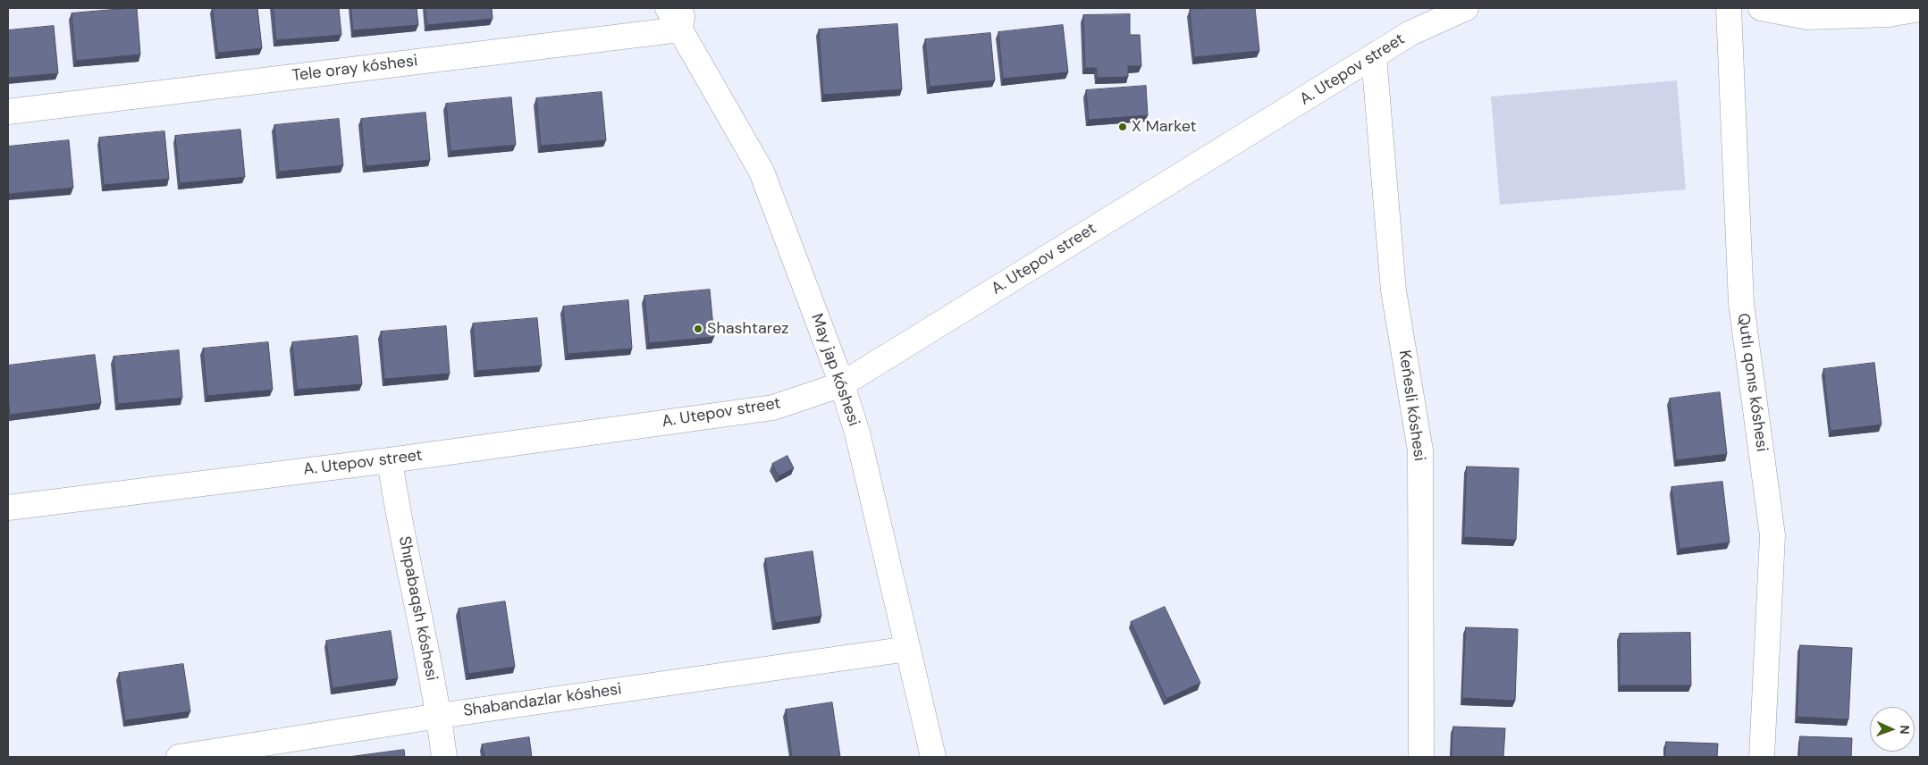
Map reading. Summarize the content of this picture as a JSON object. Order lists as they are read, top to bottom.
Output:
{
  "streets": {
    "street": [
      "Tele oray kóshesi",
      "A. Utepov street",
      "May jap kóshesi",
      "Qutlı qonıs kóshesi",
      "Keńesli kóshesi",
      "Shıpabaqsh kóshesi",
      "Shabandazlar kóshesi"
    ]
  },
  "crossings": [
    ["Tele oray kóshesi", "May jap kóshesi"],
    ["A. Utepov street", "May jap kóshesi"],
    ["A. Utepov street", "Keńesli kóshesi"],
    ["A. Utepov street", "Shıpabaqsh kóshesi"],
    ["May jap kóshesi", "Shabandazlar kóshesi"],
    ["Shıpabaqsh kóshesi", "Shabandazlar kóshesi"]
  ],
  "places": ["X Market", "Shashtarez"],
  "north": "right"
}
